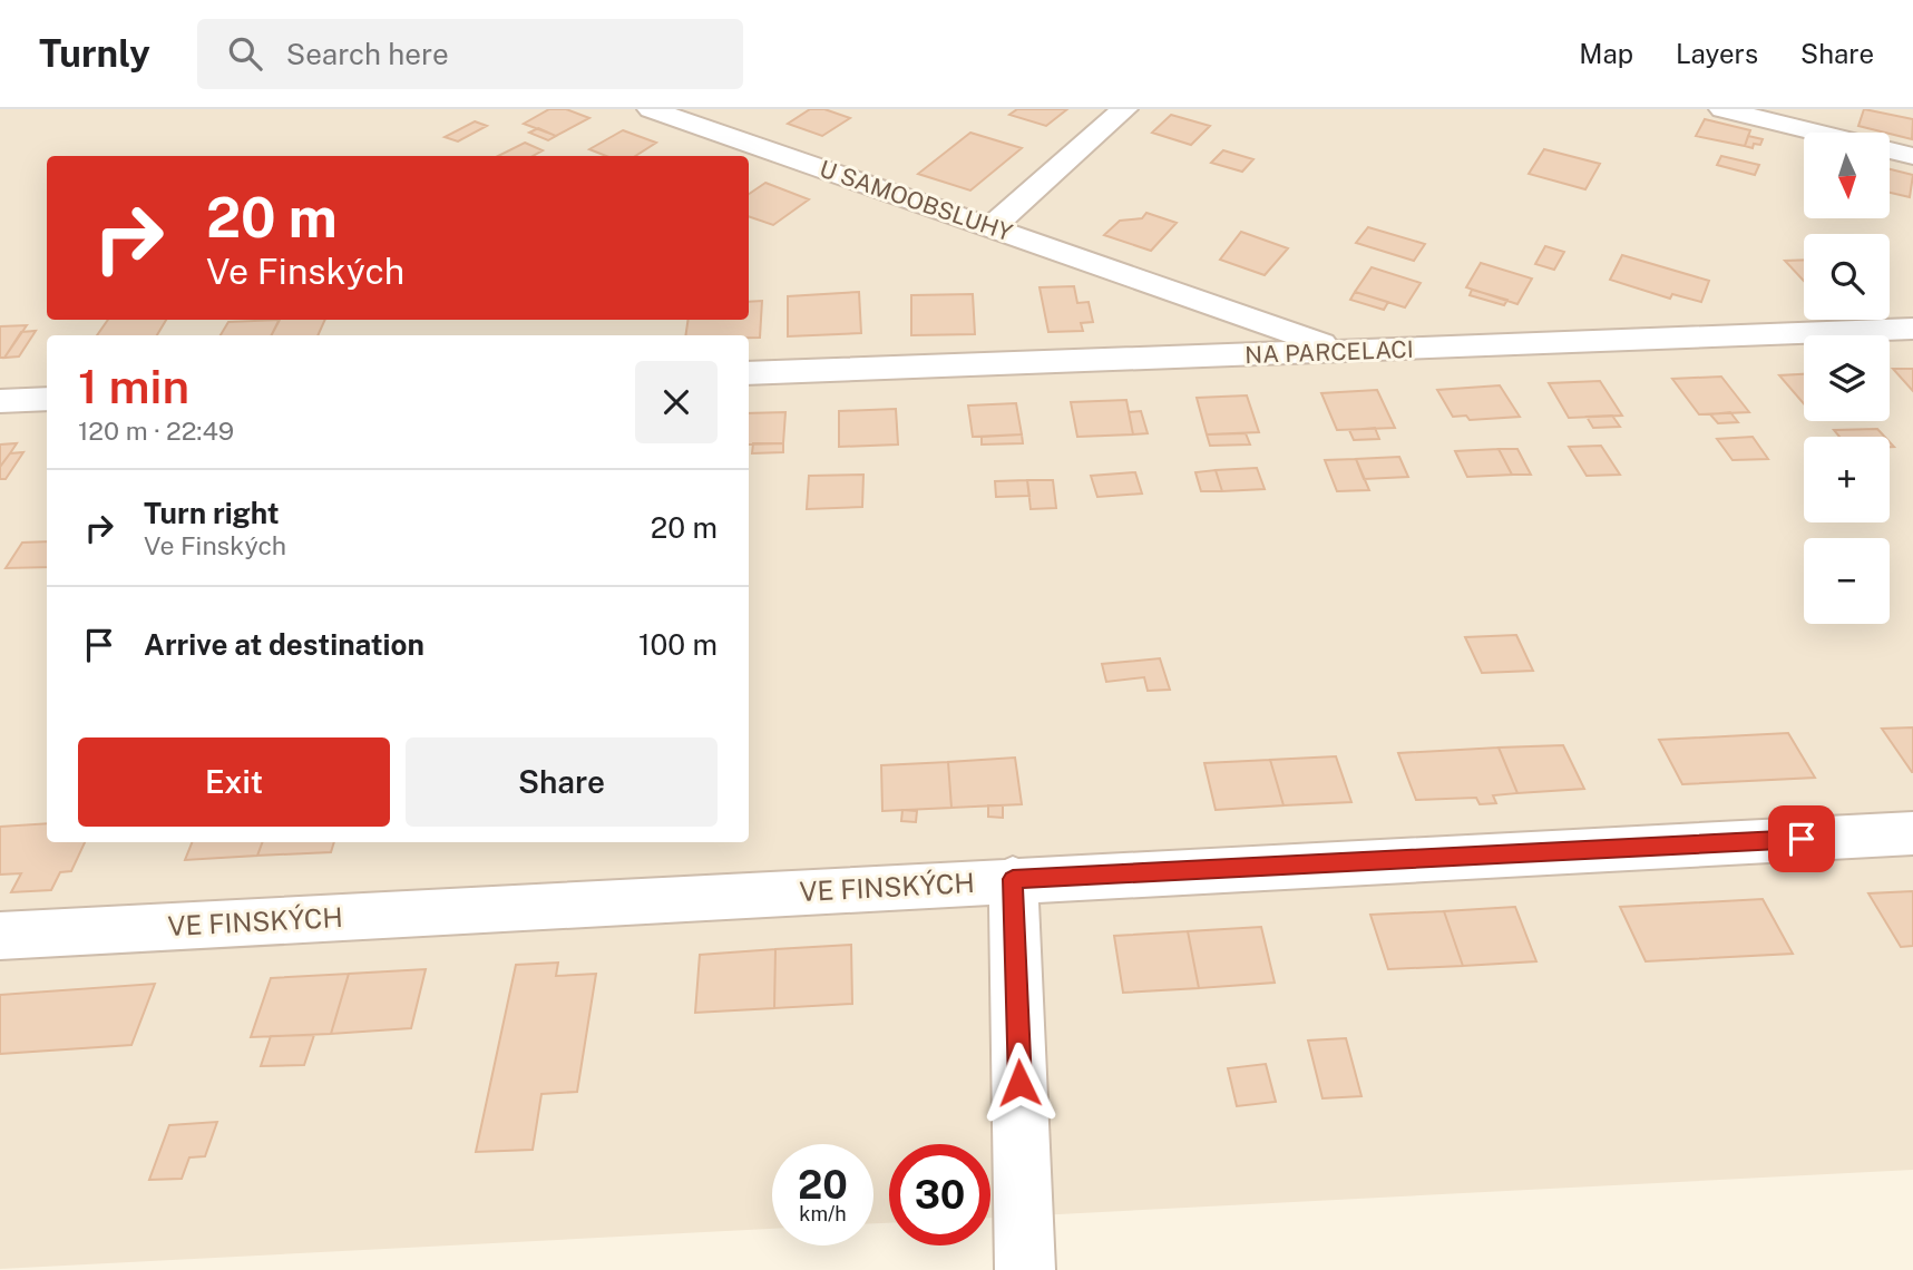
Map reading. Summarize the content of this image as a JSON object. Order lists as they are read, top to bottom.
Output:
{
  "streets": {
    "street": ["U SAMOOBSLUHY", "NA PARCELACI", "VE FINSKÝCH"]
  },
  "crossings": [
    ["U SAMOOBSLUHY", "NA PARCELACI"]
  ],
  "north": "bottom",
  "page": {
    "header": "Turnly",
    "search": "Search here",
    "nav": ["Map", "Layers", "Share"],
    "map_buttons": ["+", "−"],
    "turn": ["20 m", "Ve Finských"],
    "heading": ["1 min", "120 m · 22:49"],
    "list": [
      {
        "name": "Turn right",
        "note": "Ve Finských",
        "value": "20 m"
      },
      {
        "name": "Arrive at destination",
        "value": "100 m"
      }
    ],
    "buttons": ["Exit", "Share"],
    "speed": "20 km/h",
    "limit": "30"
  }
}
